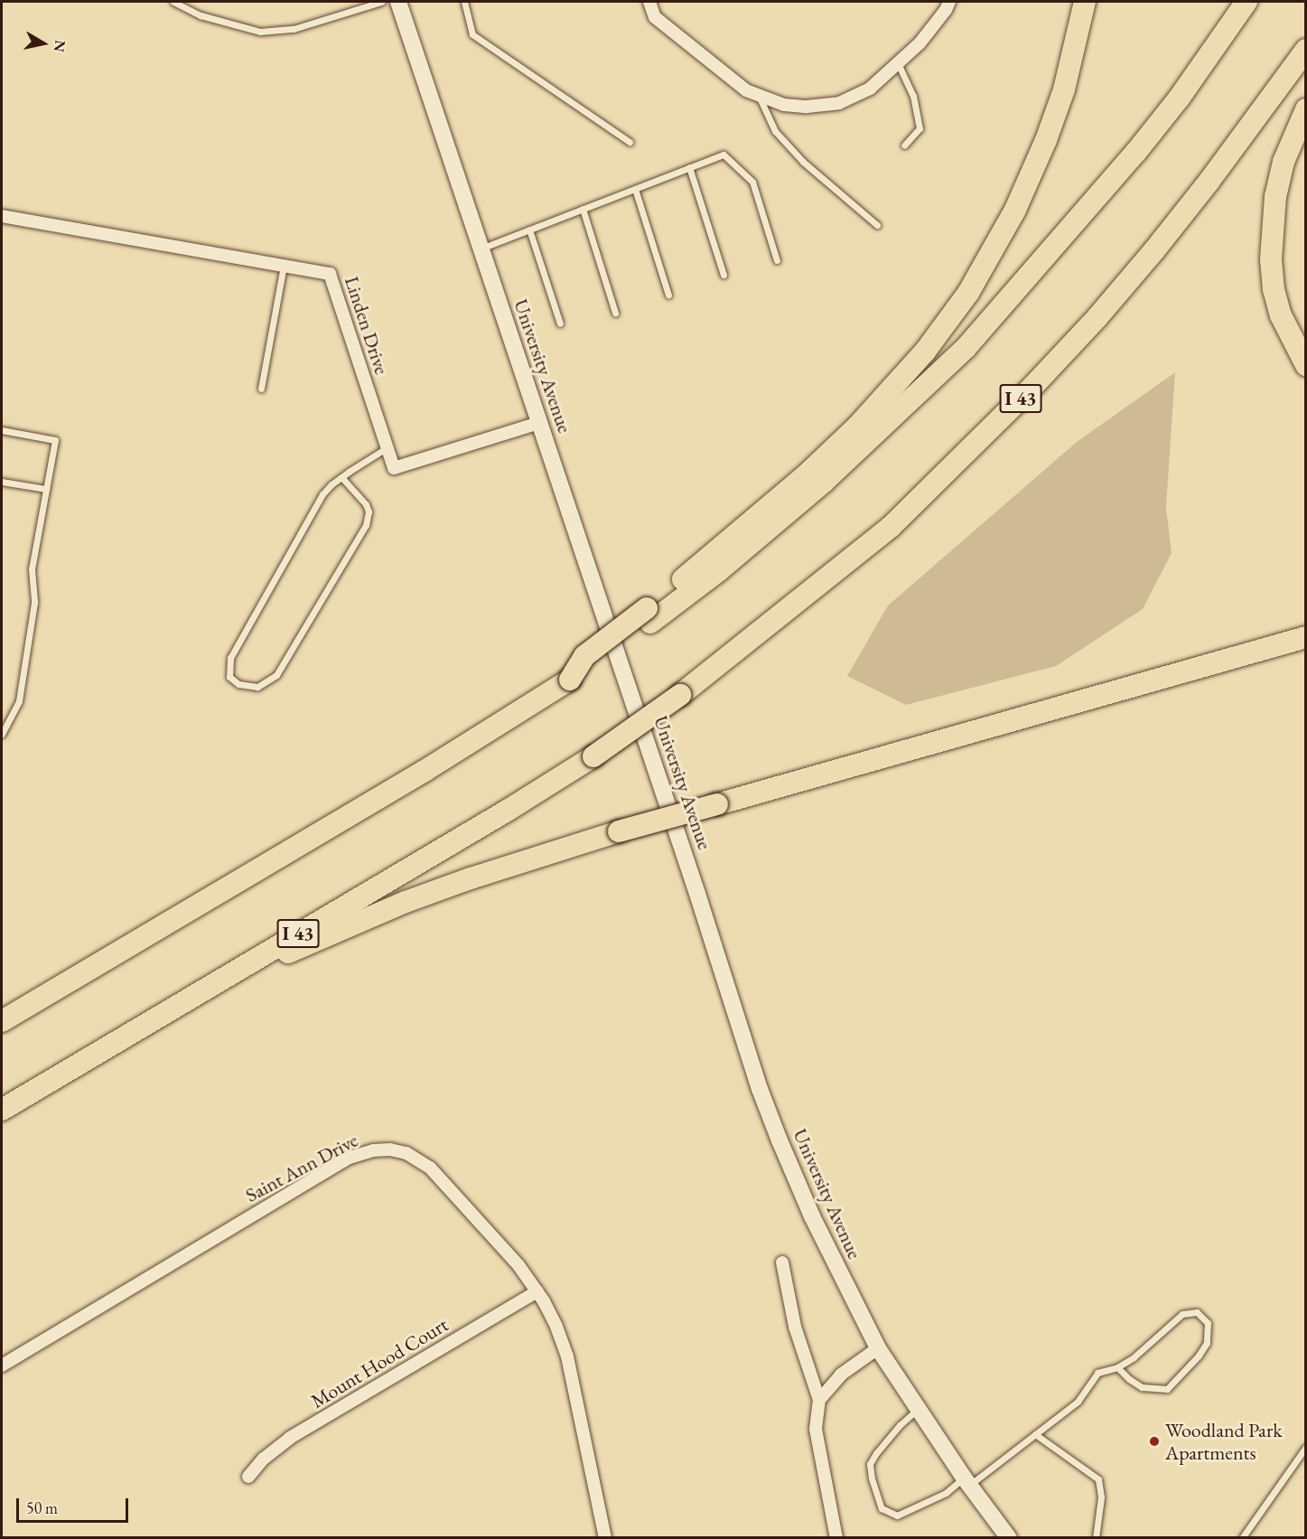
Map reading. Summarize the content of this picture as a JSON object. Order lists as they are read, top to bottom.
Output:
{
  "streets": {
    "highway": ["I 43"],
    "main road": ["University Avenue"],
    "street": ["Linden Drive", "Saint Ann Drive", "Mount Hood Court"]
  },
  "crossings": [
    ["Linden Drive", "University Avenue"],
    ["Saint Ann Drive", "Mount Hood Court"]
  ],
  "places": ["Woodland Park Apartments"],
  "scale_bar": "50 m",
  "north": "right"
}
